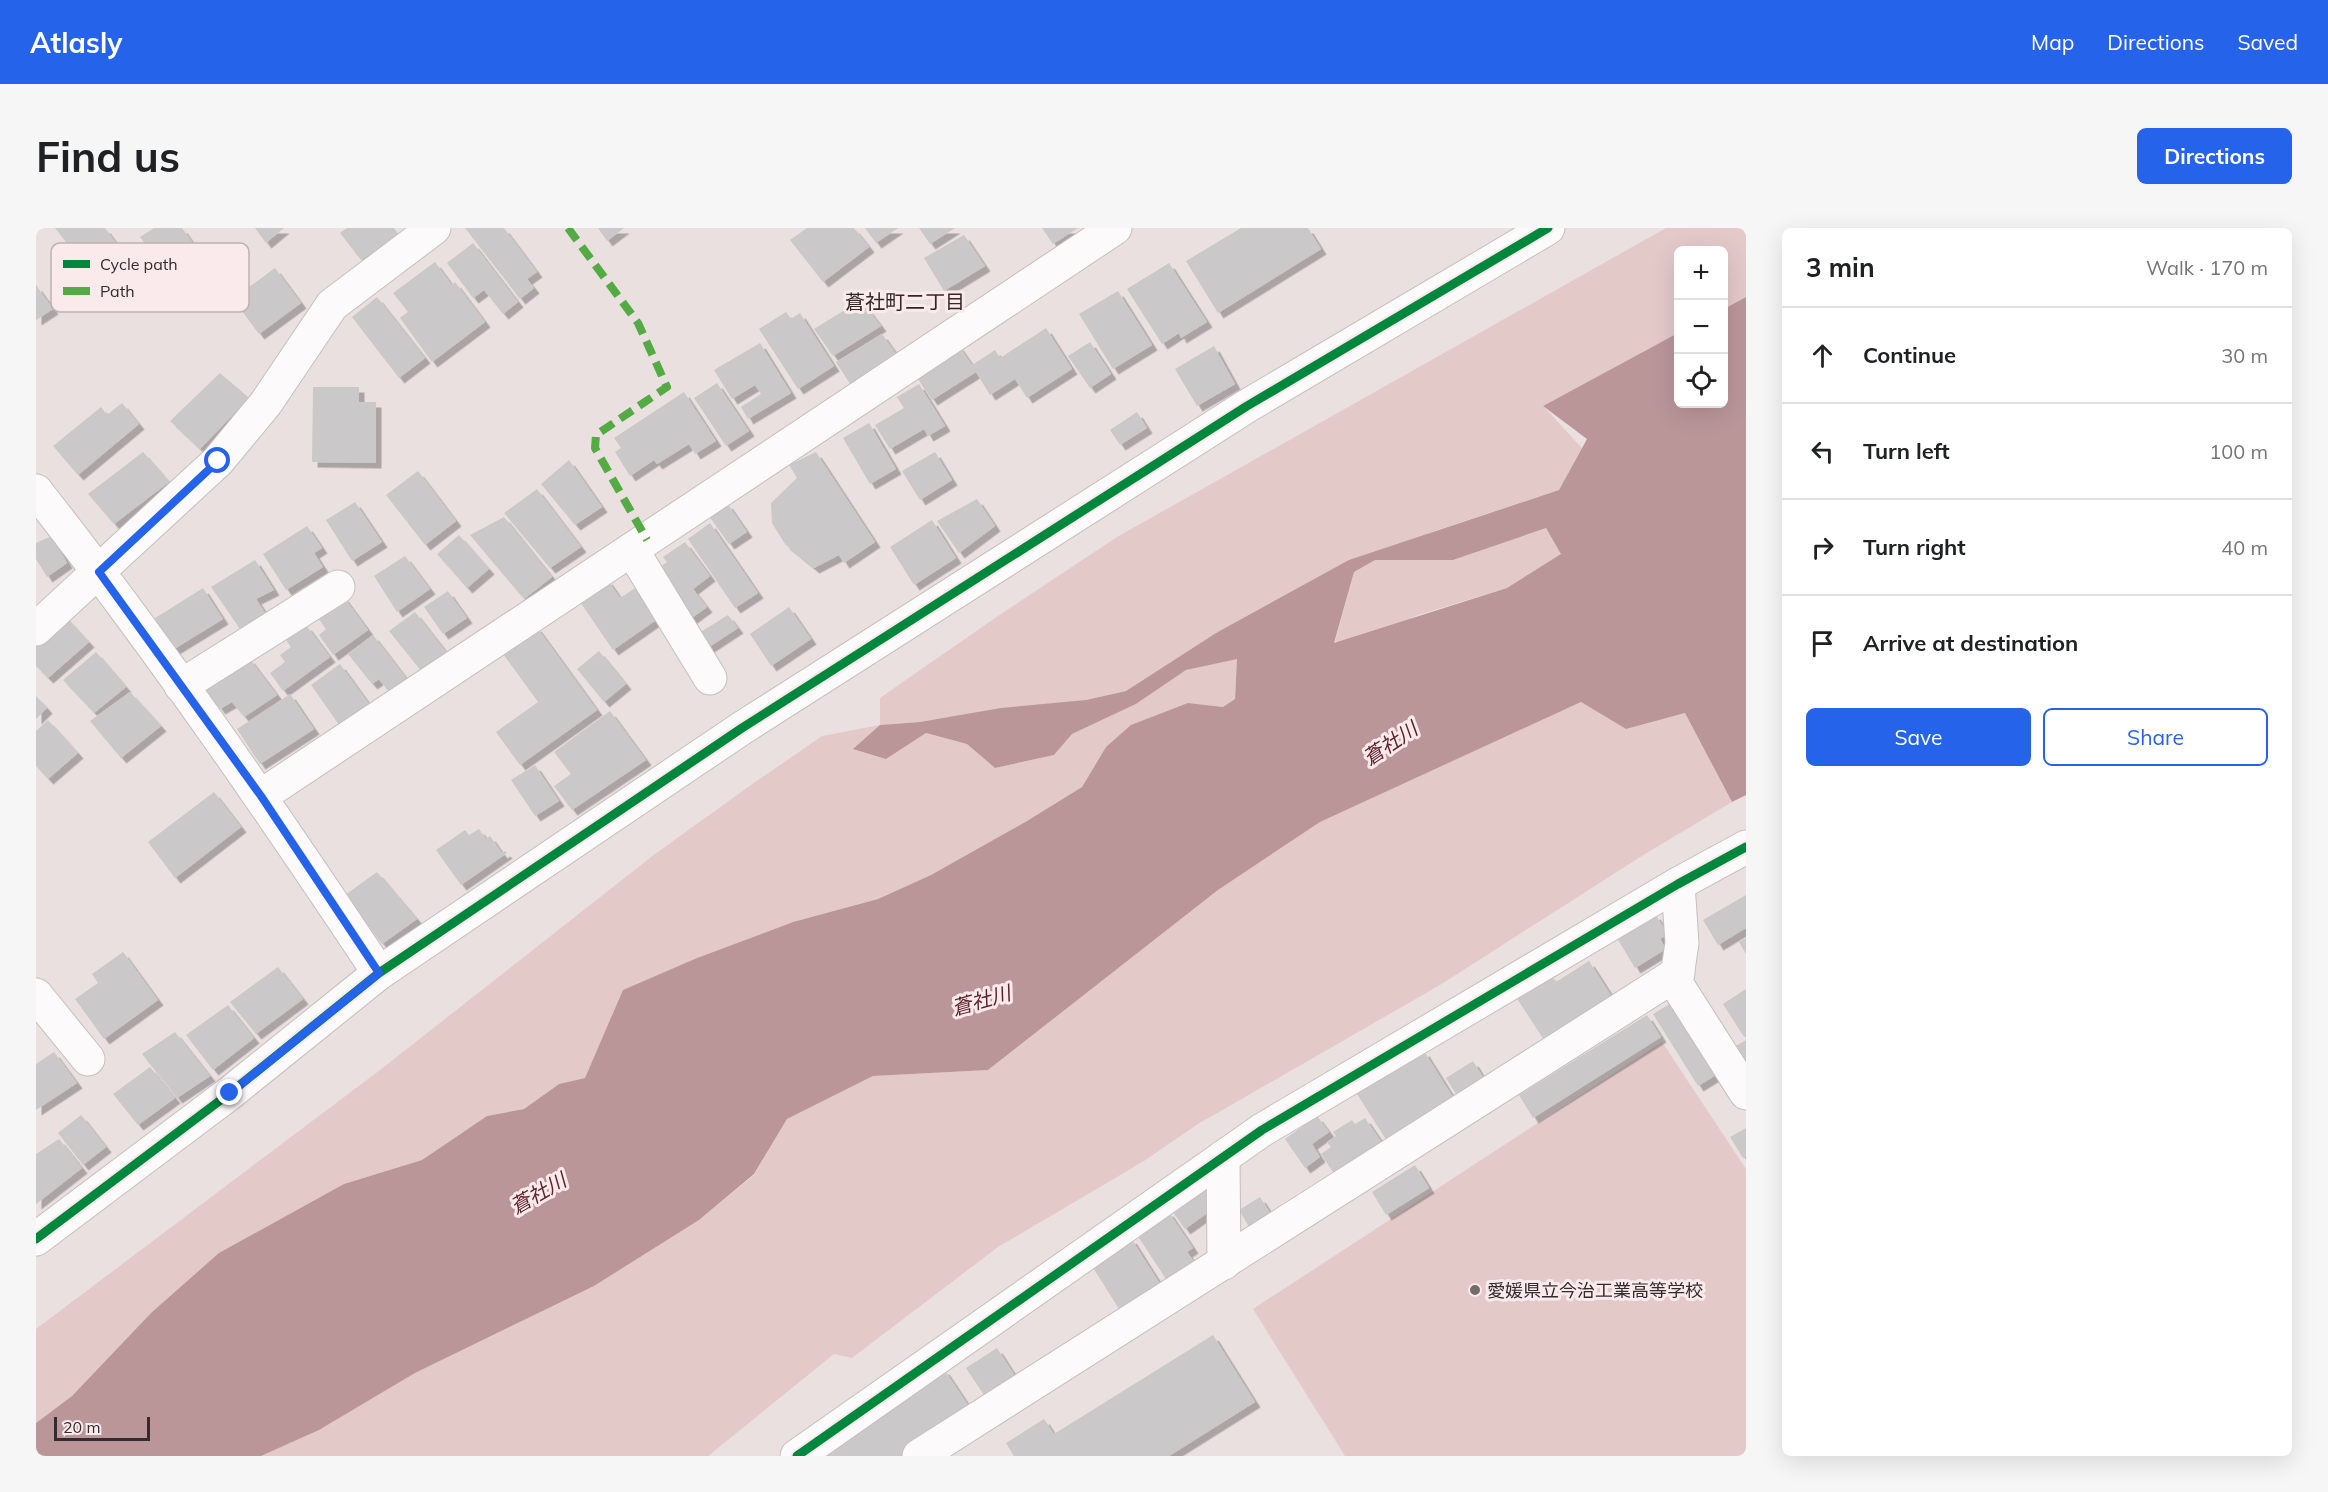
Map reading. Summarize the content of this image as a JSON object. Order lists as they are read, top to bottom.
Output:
{
  "districts": ["蒼社町二丁目"],
  "water": ["蒼社川"],
  "places": ["愛媛県立今治工業高等学校"],
  "legend": ["Cycle path", "Path"],
  "scale_bar": "20 m",
  "page": {
    "header": "Atlasly",
    "nav": ["Map", "Directions", "Saved"],
    "buttons": [
      "Directions",
      ["Save", "Share"]
    ],
    "title": "Find us",
    "heading": ["3 min", "Walk · 170 m"],
    "map_buttons": ["+", "−"],
    "list": [
      ["Continue", "30 m"],
      ["Turn left", "100 m"],
      ["Turn right", "40 m"],
      "Arrive at destination"
    ],
    "scale": "20 m"
  }
}
